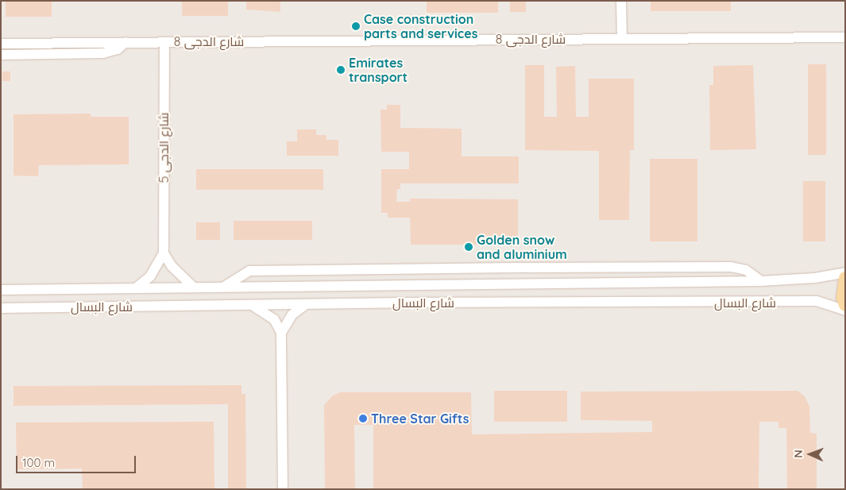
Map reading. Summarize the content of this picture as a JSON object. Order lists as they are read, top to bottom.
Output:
{
  "streets": {
    "street": ["شارع الدجى 8", "شارع الدجى 5", "شارع البسال"]
  },
  "crossings": [
    ["شارع الدجى 8", "شارع الدجى 5"]
  ],
  "places": [
    "Case construction parts and services",
    "Emirates transport",
    "Golden snow and aluminium",
    "Three Star Gifts"
  ],
  "scale_bar": "100 m",
  "north": "left"
}
